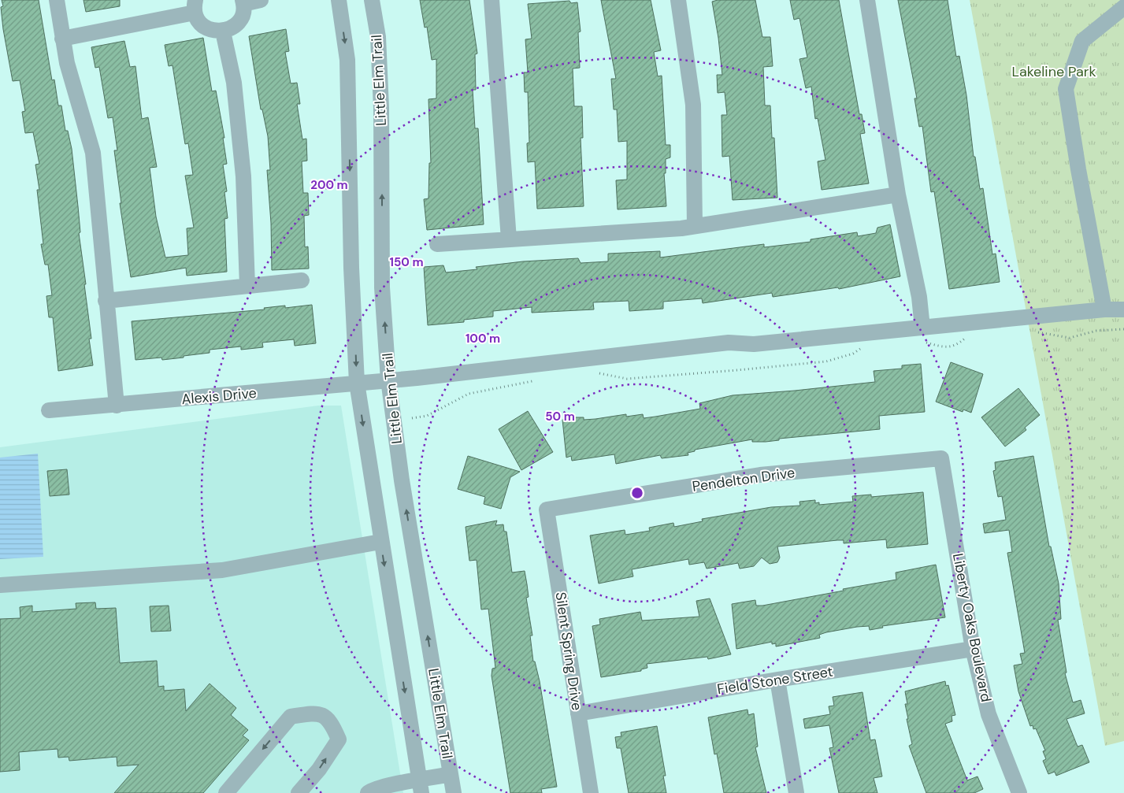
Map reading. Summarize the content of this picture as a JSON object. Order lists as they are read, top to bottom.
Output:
{
  "streets": {
    "street": [
      "Little Elm Trail",
      "Alexis Drive",
      "Pendelton Drive",
      "Liberty Oaks Boulevard",
      "Silent Spring Drive",
      "Field Stone Street"
    ]
  },
  "crossings": [
    ["Little Elm Trail", "Alexis Drive"],
    ["Pendelton Drive", "Liberty Oaks Boulevard"],
    ["Pendelton Drive", "Silent Spring Drive"],
    ["Liberty Oaks Boulevard", "Field Stone Street"],
    ["Silent Spring Drive", "Field Stone Street"]
  ],
  "parks": ["Lakeline Park"],
  "rings": [
    "200 m",
    "150 m",
    "100 m",
    "50 m"
  ]
}
